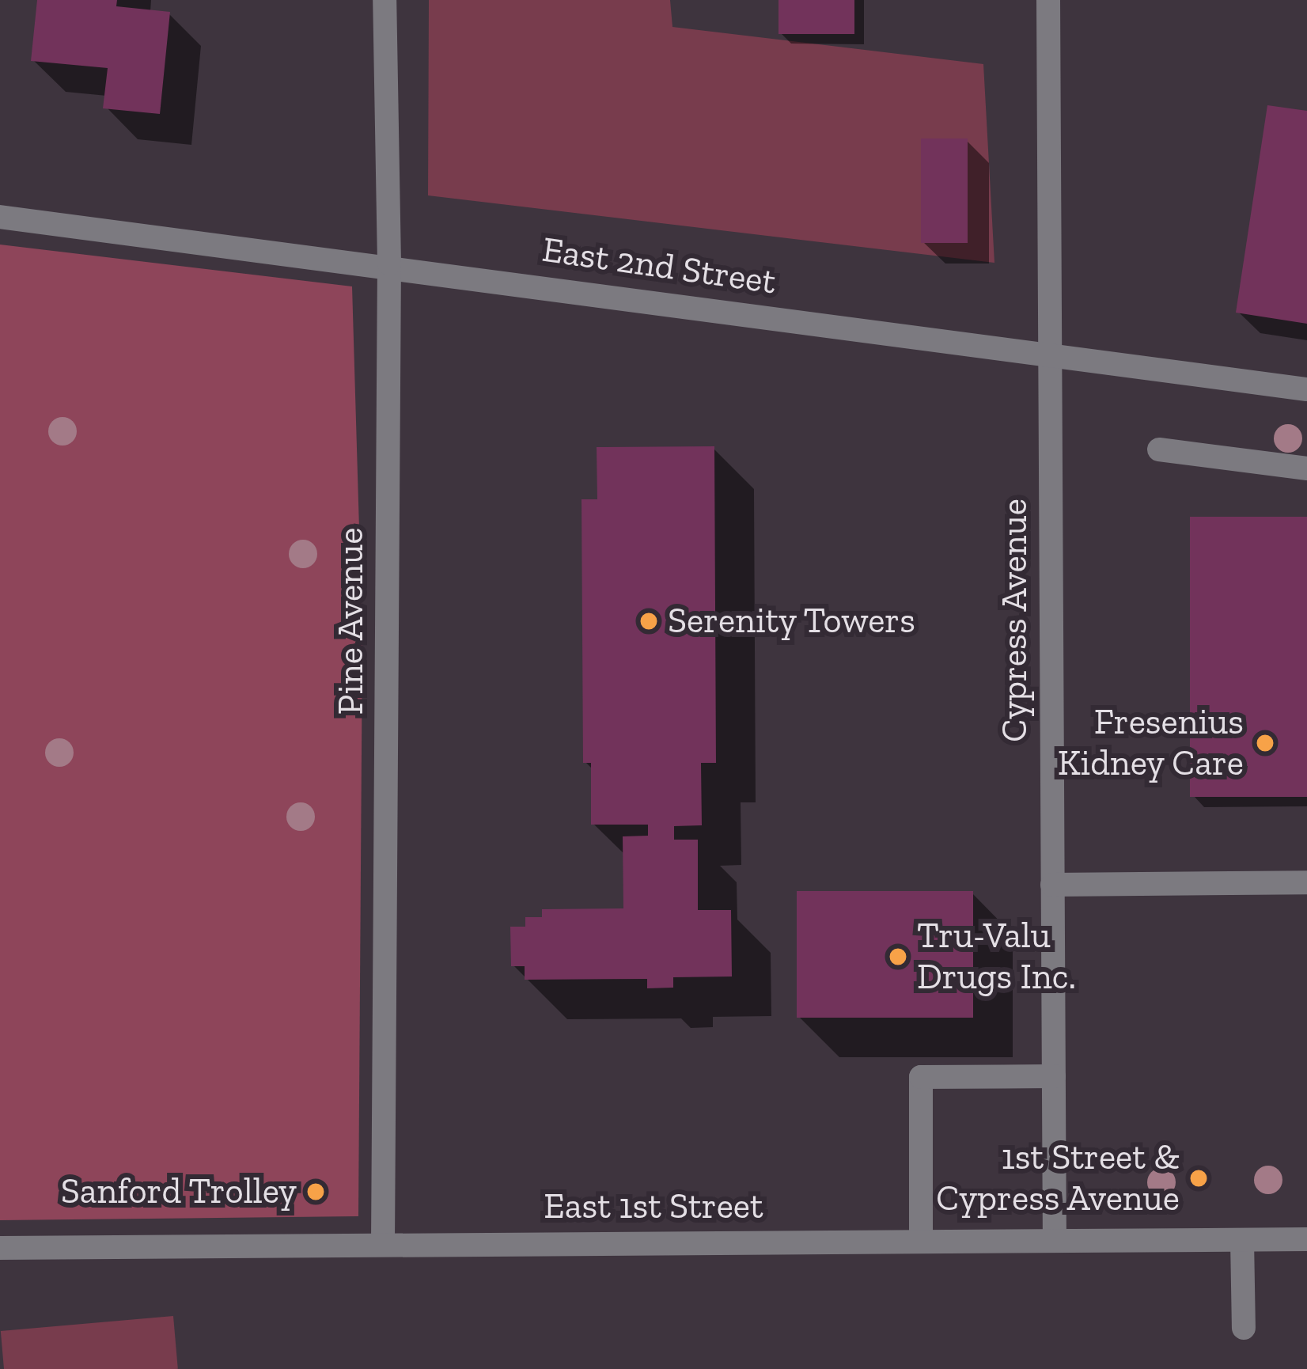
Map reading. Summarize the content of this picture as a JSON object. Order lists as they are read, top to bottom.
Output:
{
  "streets": {
    "street": [
      "East 2nd Street",
      "Cypress Avenue",
      "Pine Avenue",
      "East 1st Street"
    ]
  },
  "crossings": [
    ["East 2nd Street", "Cypress Avenue"],
    ["East 2nd Street", "Pine Avenue"],
    ["Cypress Avenue", "East 1st Street"],
    ["Pine Avenue", "East 1st Street"]
  ],
  "places": [
    "Serenity Towers",
    "Fresenius Kidney Care",
    "Tru-Valu Drugs Inc.",
    "1st Street & Cypress Avenue",
    "Sanford Trolley"
  ]
}
